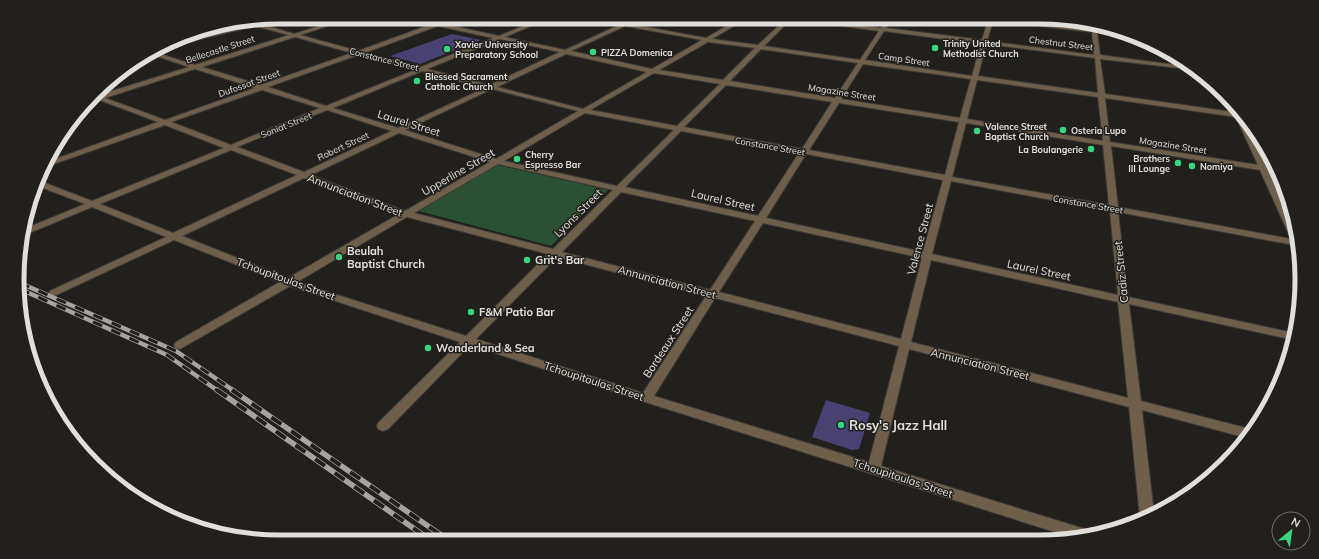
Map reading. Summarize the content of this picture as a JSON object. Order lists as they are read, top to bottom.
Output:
{
  "streets": {
    "street": [
      "Chestnut Street",
      "Bellecastle Street",
      "Constance Street",
      "Camp Street",
      "Dufossat Street",
      "Magazine Street",
      "Laurel Street",
      "Soniat Street",
      "Robert Street",
      "Upperline Street",
      "Annunciation Street",
      "Lyons Street",
      "Valence Street",
      "Cadiz Street",
      "Tchoupitoulas Street",
      "Bordeaux Street"
    ]
  },
  "crossings": [
    ["Chestnut Street", "Valence Street"],
    ["Chestnut Street", "Cadiz Street"],
    ["Chestnut Street", "Bordeaux Street"],
    ["Bellecastle Street", "Constance Street"],
    ["Bellecastle Street", "Laurel Street"],
    ["Constance Street", "Dufossat Street"],
    ["Constance Street", "Soniat Street"],
    ["Constance Street", "Robert Street"],
    ["Constance Street", "Upperline Street"],
    ["Constance Street", "Lyons Street"],
    ["Constance Street", "Valence Street"],
    ["Constance Street", "Cadiz Street"],
    ["Constance Street", "Bordeaux Street"],
    ["Camp Street", "Robert Street"],
    ["Camp Street", "Upperline Street"],
    ["Camp Street", "Lyons Street"],
    ["Camp Street", "Valence Street"],
    ["Camp Street", "Cadiz Street"],
    ["Camp Street", "Bordeaux Street"],
    ["Dufossat Street", "Magazine Street"],
    ["Dufossat Street", "Laurel Street"],
    ["Dufossat Street", "Annunciation Street"],
    ["Magazine Street", "Soniat Street"],
    ["Magazine Street", "Robert Street"],
    ["Magazine Street", "Upperline Street"],
    ["Magazine Street", "Lyons Street"],
    ["Magazine Street", "Valence Street"],
    ["Magazine Street", "Cadiz Street"],
    ["Magazine Street", "Bordeaux Street"],
    ["Laurel Street", "Soniat Street"],
    ["Laurel Street", "Robert Street"],
    ["Laurel Street", "Upperline Street"],
    ["Laurel Street", "Lyons Street"],
    ["Laurel Street", "Valence Street"],
    ["Laurel Street", "Cadiz Street"],
    ["Laurel Street", "Bordeaux Street"],
    ["Soniat Street", "Annunciation Street"],
    ["Soniat Street", "Tchoupitoulas Street"],
    ["Robert Street", "Annunciation Street"],
    ["Robert Street", "Tchoupitoulas Street"],
    ["Upperline Street", "Annunciation Street"],
    ["Upperline Street", "Tchoupitoulas Street"],
    ["Annunciation Street", "Lyons Street"],
    ["Annunciation Street", "Valence Street"],
    ["Annunciation Street", "Cadiz Street"],
    ["Annunciation Street", "Bordeaux Street"],
    ["Lyons Street", "Tchoupitoulas Street"],
    ["Valence Street", "Tchoupitoulas Street"],
    ["Tchoupitoulas Street", "Bordeaux Street"]
  ],
  "places": [
    "Trinity United Methodist Church",
    "Xavier University Preparatory School",
    "PIZZA Domenica",
    "Blessed Sacrament Catholic Church",
    "Osteria Lupo",
    "Valence Street Baptist Church",
    "La Boulangerie",
    "Cherry Espresso Bar",
    "Brothers III Lounge",
    "Nomiya",
    "Beulah Baptist Church",
    "Grit's Bar",
    "F&M Patio Bar",
    "Wonderland & Sea",
    "Rosy's Jazz Hall"
  ],
  "north": "top right"
}
